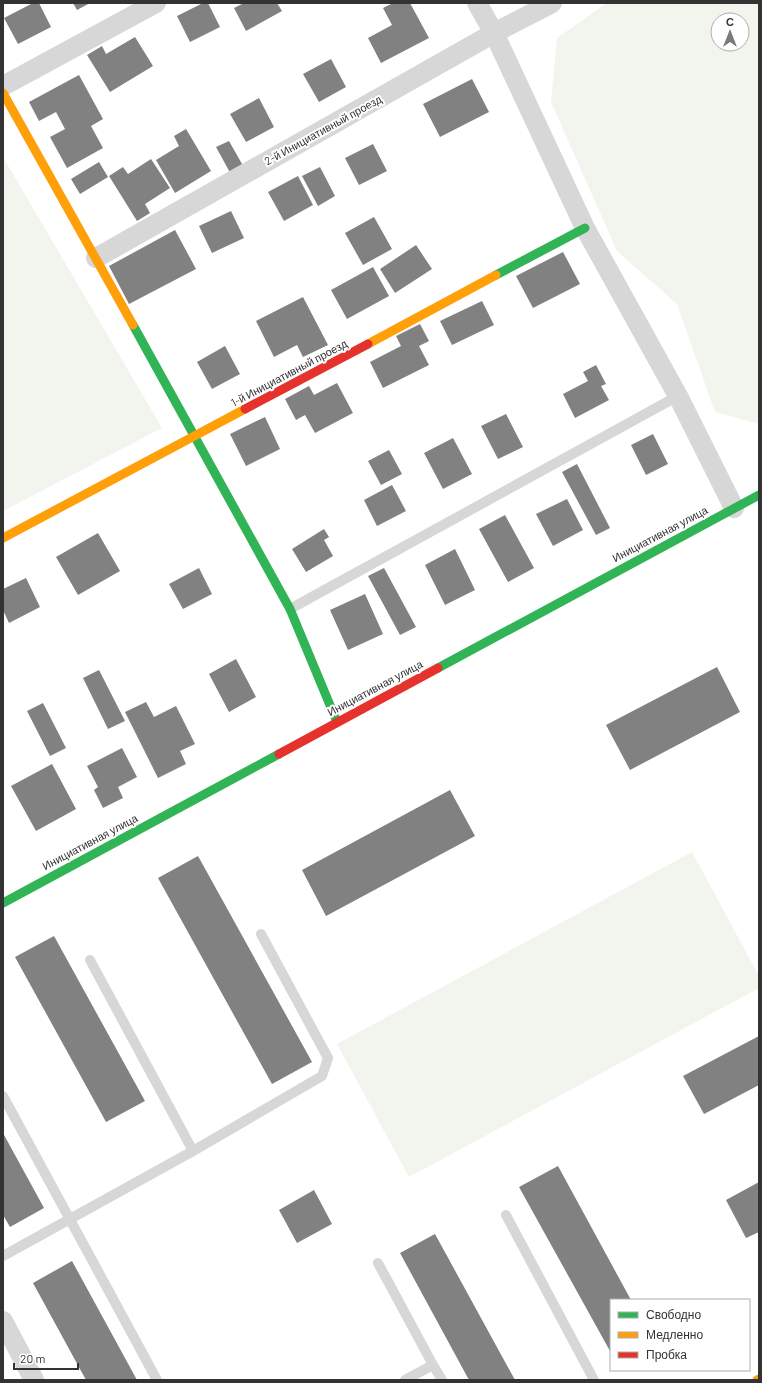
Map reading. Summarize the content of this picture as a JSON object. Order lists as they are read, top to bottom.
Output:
{
  "streets": {
    "street": ["2-й Инициативный проезд", "1-й Инициативный проезд", "Инициативная улица"]
  },
  "legend": ["Свободно", "Медленно", "Пробка"],
  "scale_bar": "20 m",
  "north": "top"
}
